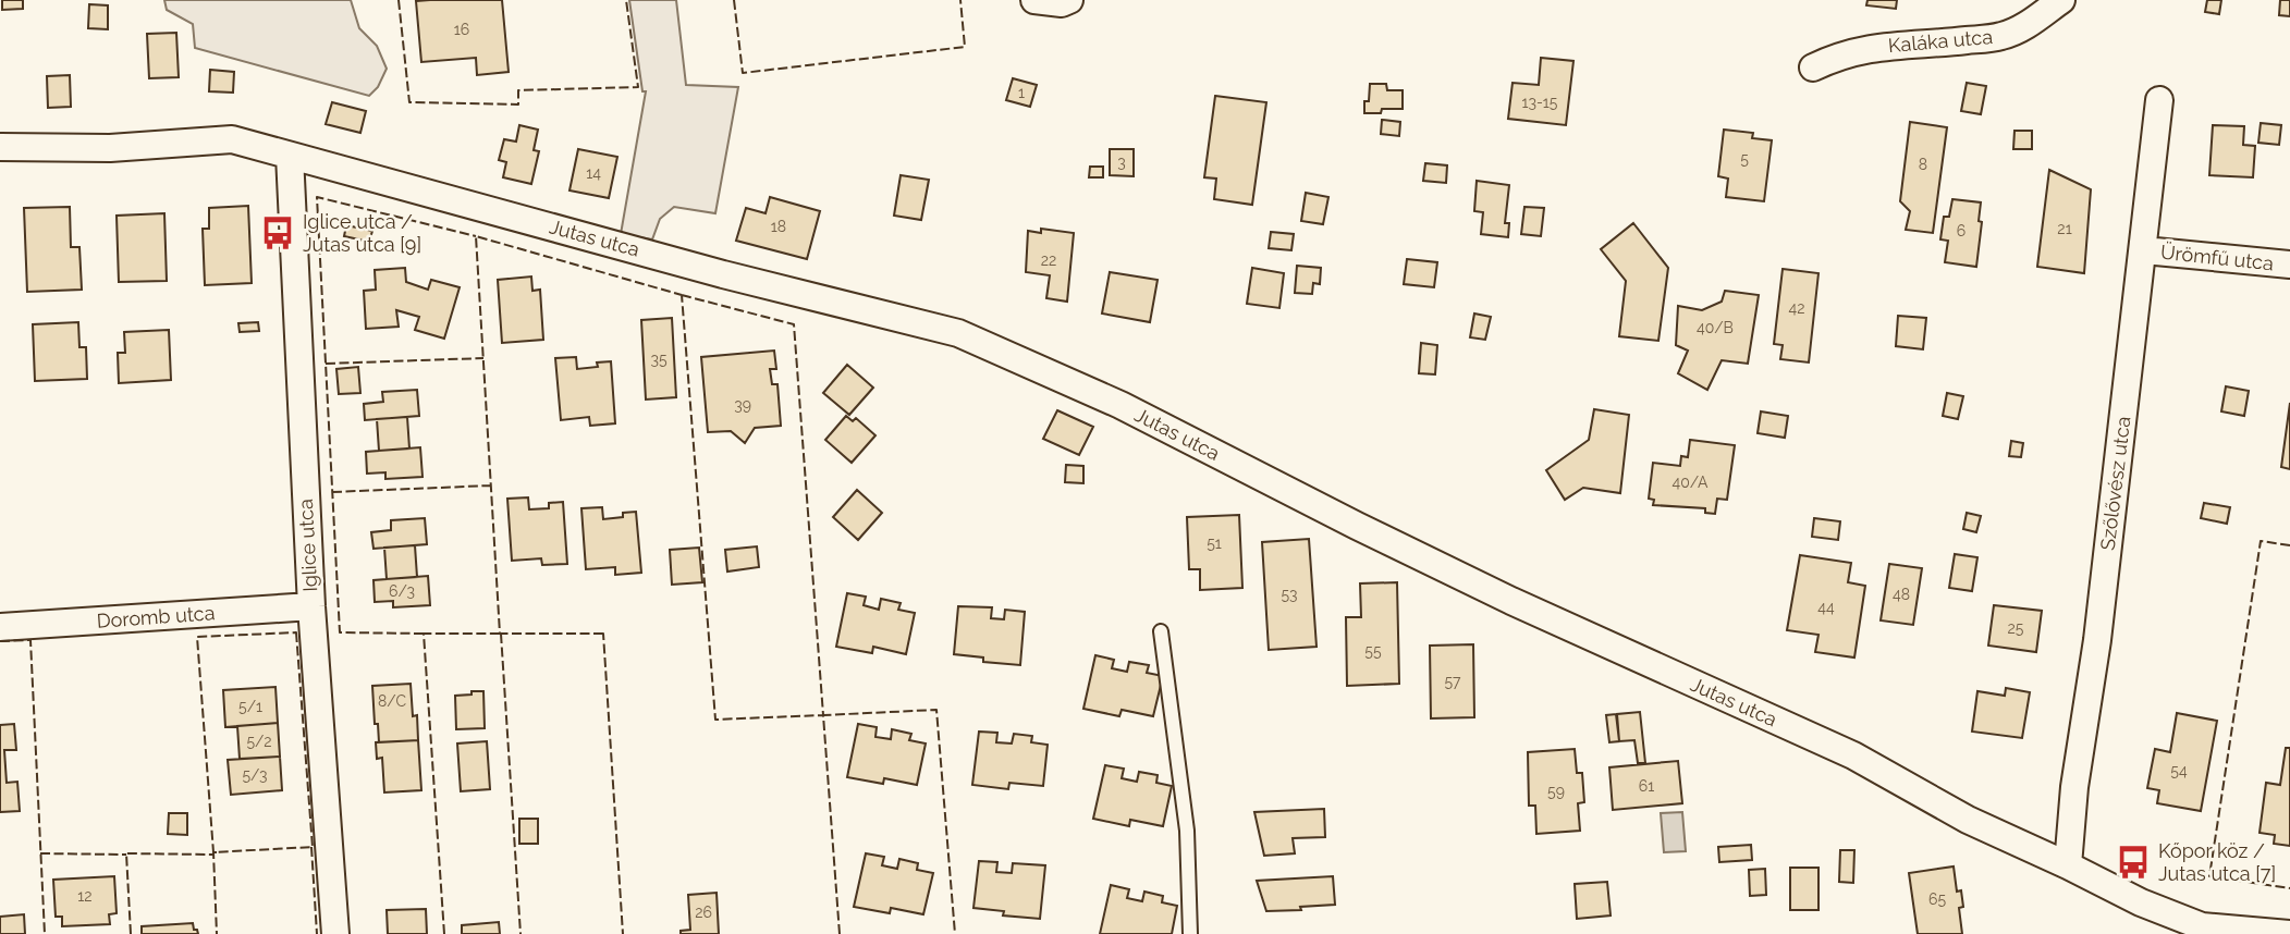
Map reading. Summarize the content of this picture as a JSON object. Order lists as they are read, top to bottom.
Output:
{
  "streets": {
    "street": [
      "Kaláka utca",
      "Jutas utca",
      "Ürömfű utca",
      "Szőlővész utca",
      "Iglice utca",
      "Doromb utca"
    ]
  },
  "crossings": [
    ["Jutas utca", "Szőlővész utca"],
    ["Jutas utca", "Iglice utca"],
    ["Ürömfű utca", "Szőlővész utca"],
    ["Iglice utca", "Doromb utca"]
  ],
  "places": {
    "bus stop": ["Iglice utca / Jutas utca [9]", "Kőpor köz / Jutas utca [7]"]
  },
  "house_numbers": [
    "16",
    "1",
    "13-15",
    "5",
    "3",
    "8",
    "14",
    "18",
    "21",
    "6",
    "22",
    "42",
    "40/B",
    "35",
    "39",
    "40/A",
    "51",
    "6/3",
    "53",
    "48",
    "44",
    "25",
    "55",
    "57",
    "8/C",
    "5/1",
    "5/2",
    "54",
    "5/3",
    "61",
    "59",
    "12",
    "65",
    "26"
  ]
}
